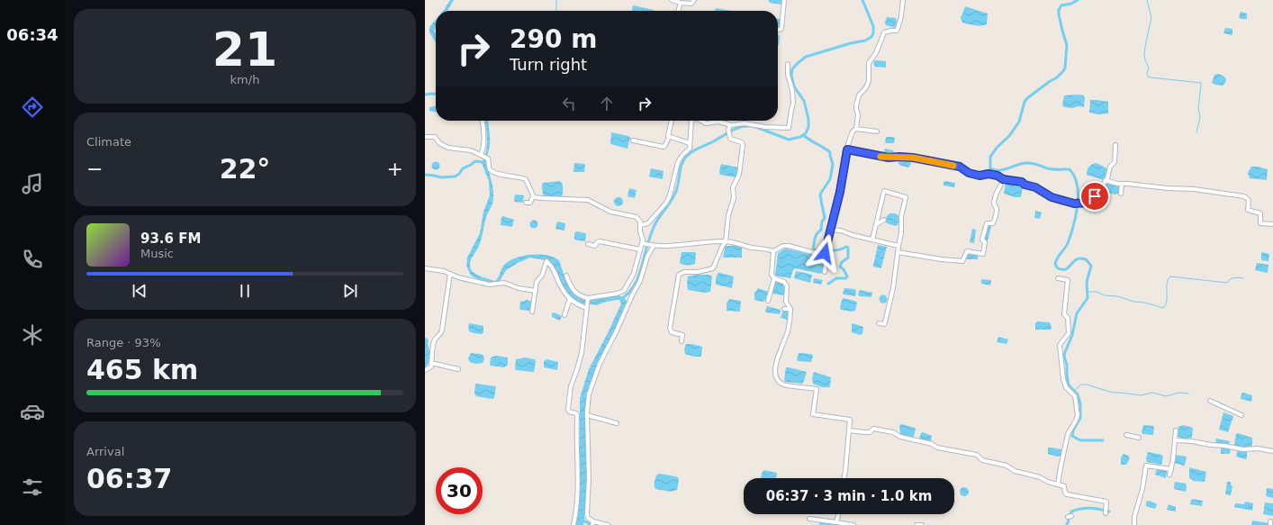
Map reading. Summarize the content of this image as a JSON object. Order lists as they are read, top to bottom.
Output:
{
  "page": {
    "tabs": "06:34",
    "tile": [
      ["21", "km/h"],
      "Climate",
      ["Range · 93%", "465 km"],
      ["Arrival", "06:37"]
    ],
    "turn": ["290 m", "Turn right"],
    "heat": ["−", "22°", "+"],
    "song": ["93.6 FM", "Music"],
    "limit": "30",
    "trip": "06:37 · 3 min · 1.0 km"
  }
}
